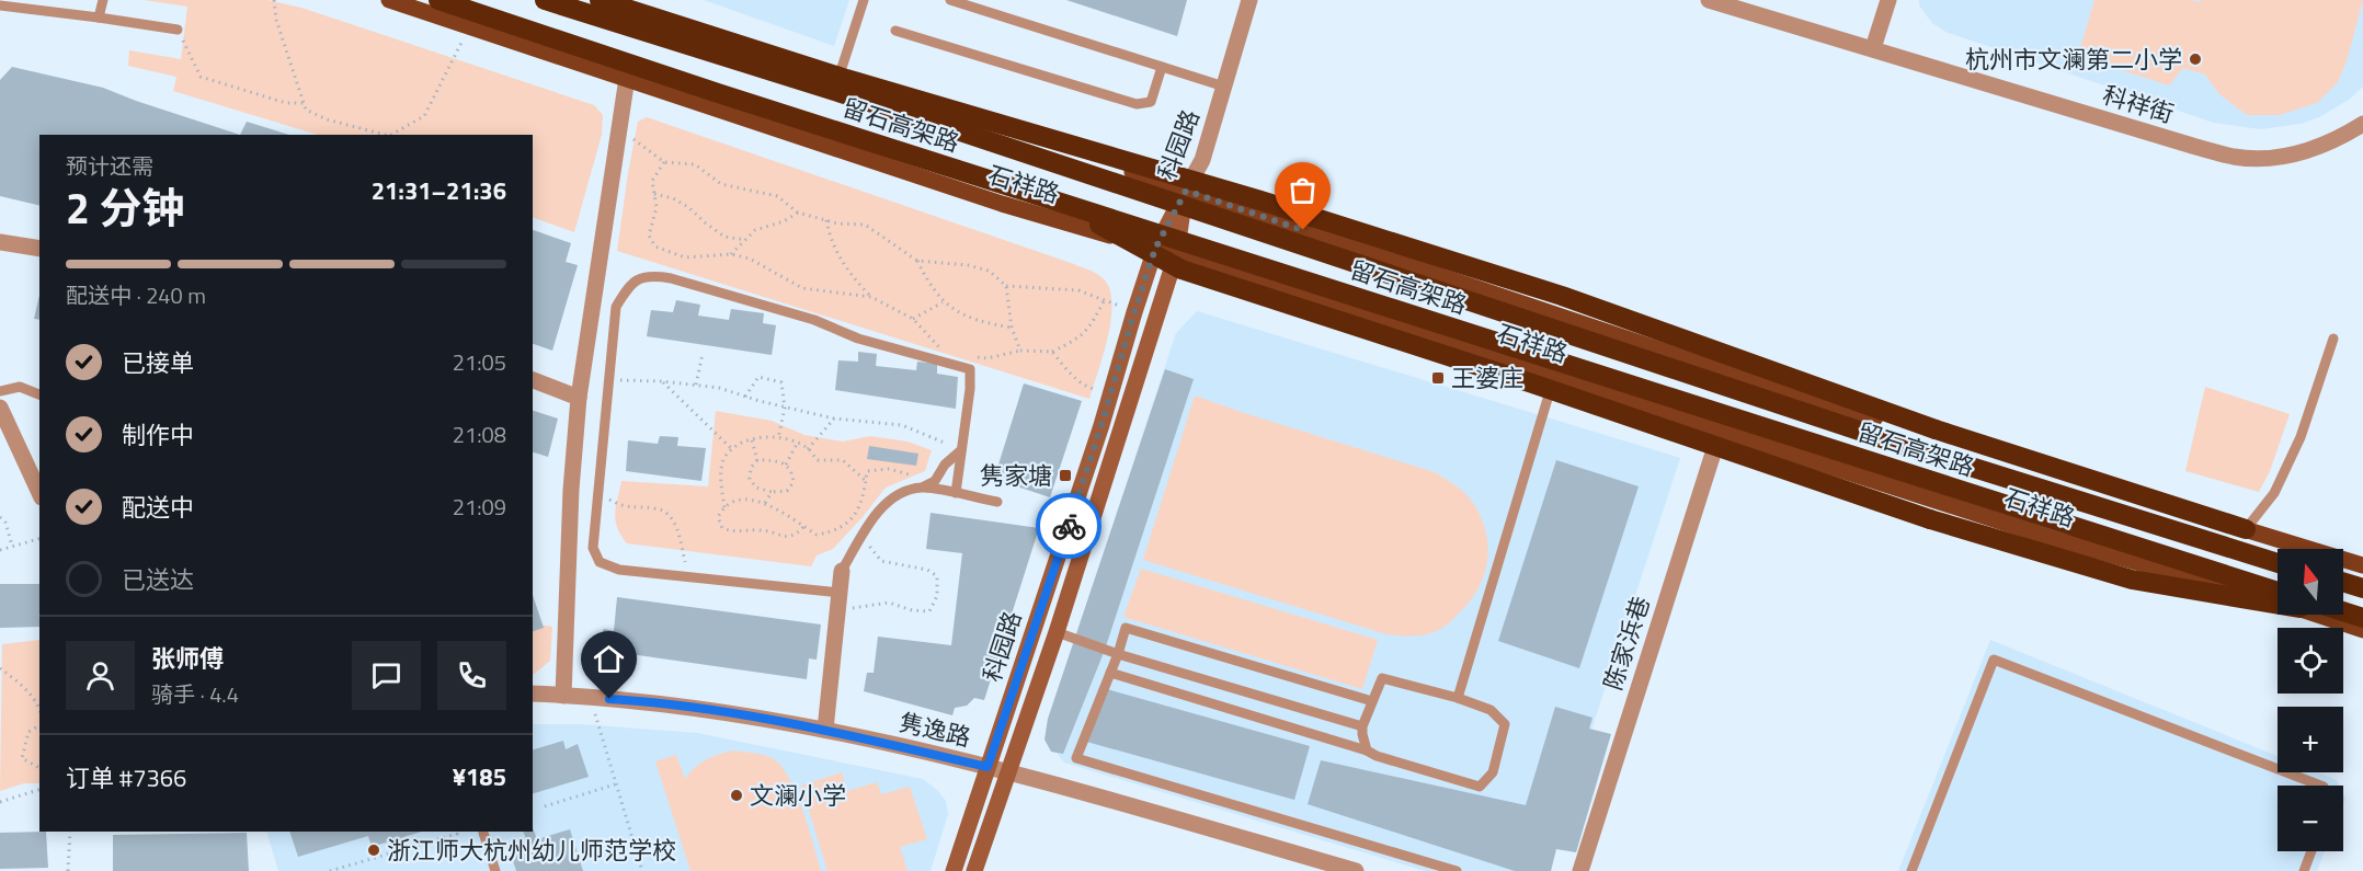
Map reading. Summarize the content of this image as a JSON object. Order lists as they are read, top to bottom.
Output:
{
  "streets": {
    "highway": ["留石高架路"],
    "main road": ["石祥路"],
    "street": [
      "科祥街",
      "科园路",
      "陈家浜巷",
      "隽逸路"
    ]
  },
  "crossings": [
    ["科园路", "石祥路"],
    ["科园路", "隽逸路"],
    ["石祥路", "陈家浜巷"]
  ],
  "places": {
    "other": ["杭州市文澜第二小学", "文澜小学", "浙江师大杭州幼儿师范学校"],
    "transit": ["王婆庄", "隽家塘"]
  },
  "north": "top",
  "page": {
    "heading": ["2 分钟", "预计还需", "21:31–21:36"],
    "panel": [
      "张师傅",
      "骑手 · 4.4",
      "订单 #7366",
      "¥185"
    ],
    "bar": "配送中 · 240 m",
    "list": [
      ["已接单", "21:05"],
      ["制作中", "21:08"],
      ["配送中", "21:09"],
      "已送达"
    ],
    "map_buttons": ["+", "−"]
  }
}
